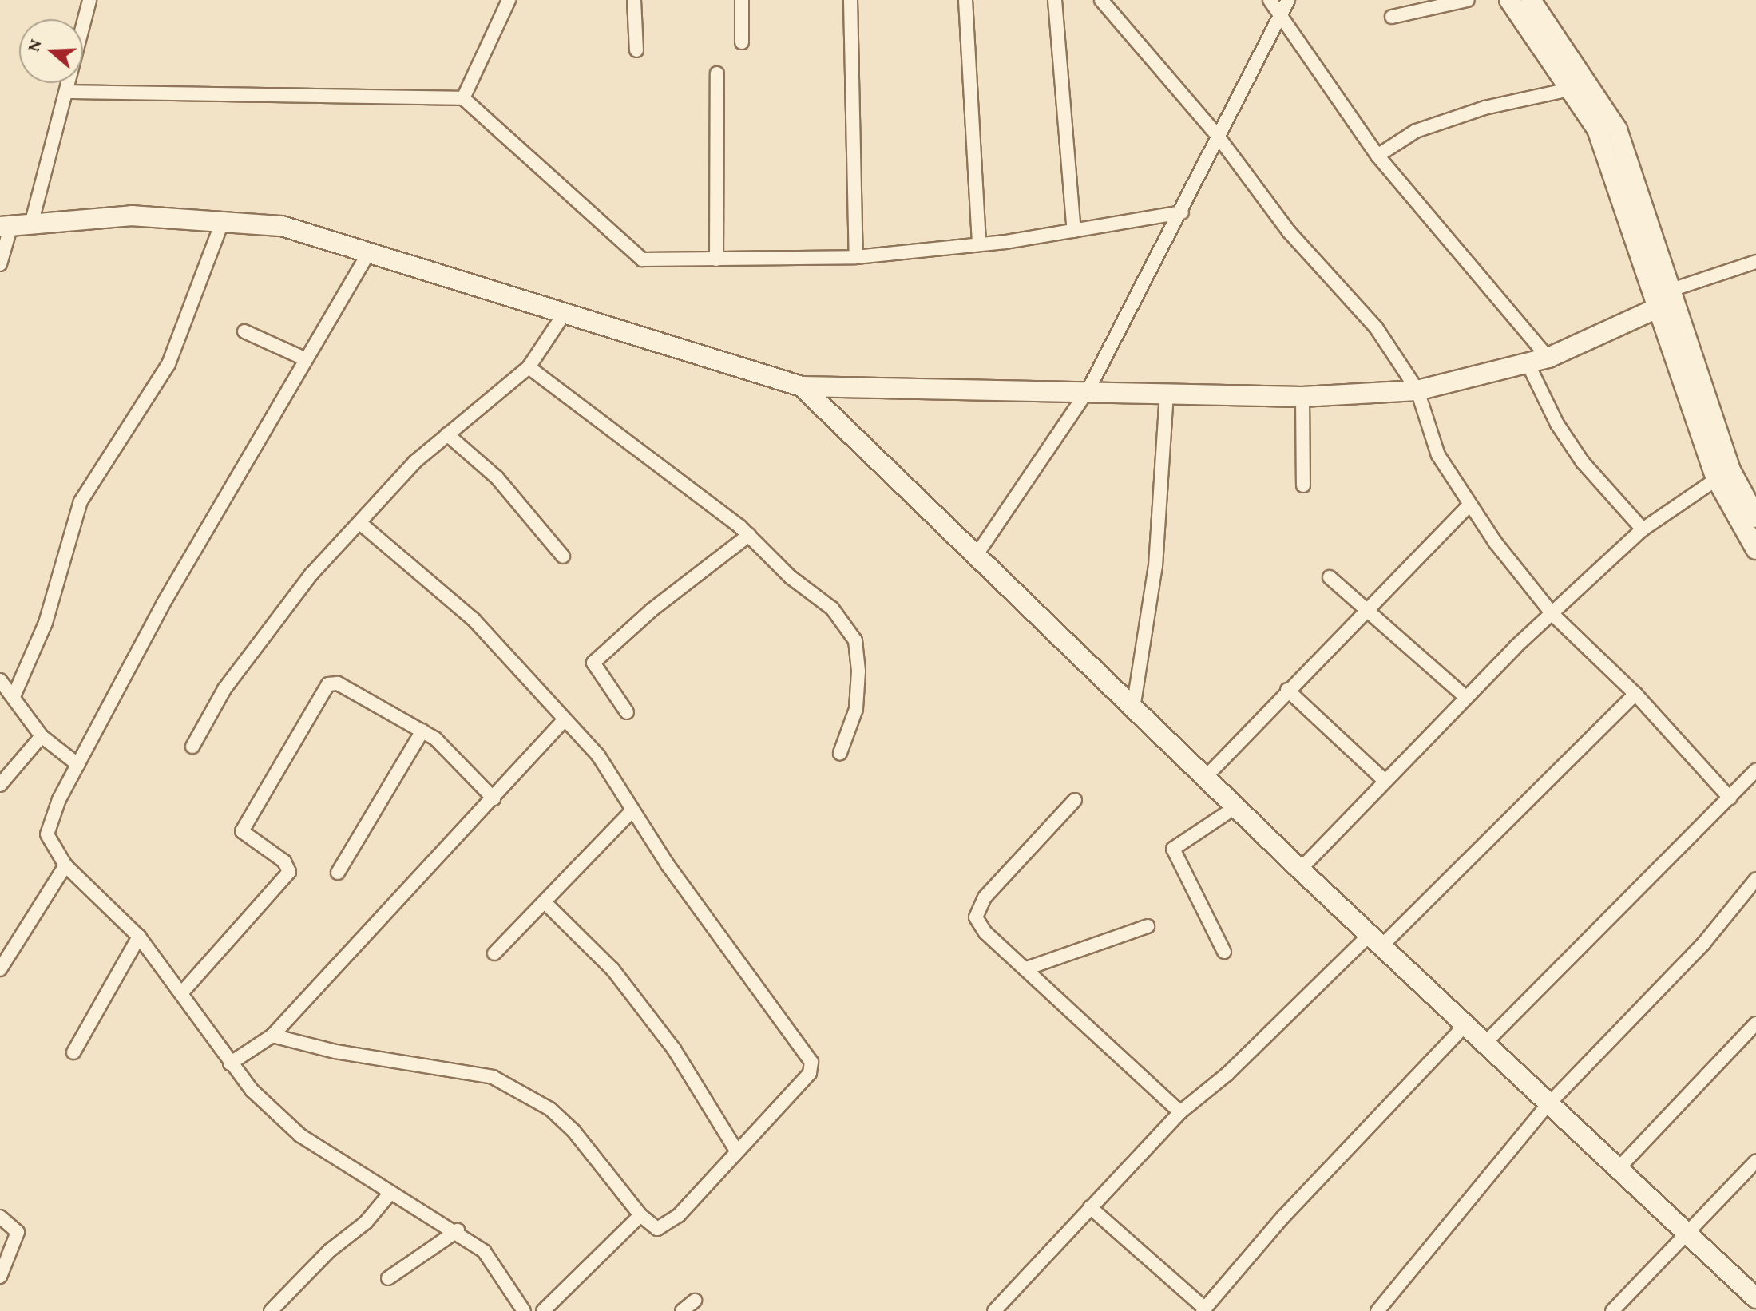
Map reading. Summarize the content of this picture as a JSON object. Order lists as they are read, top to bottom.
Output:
{
  "north": "left"
}
